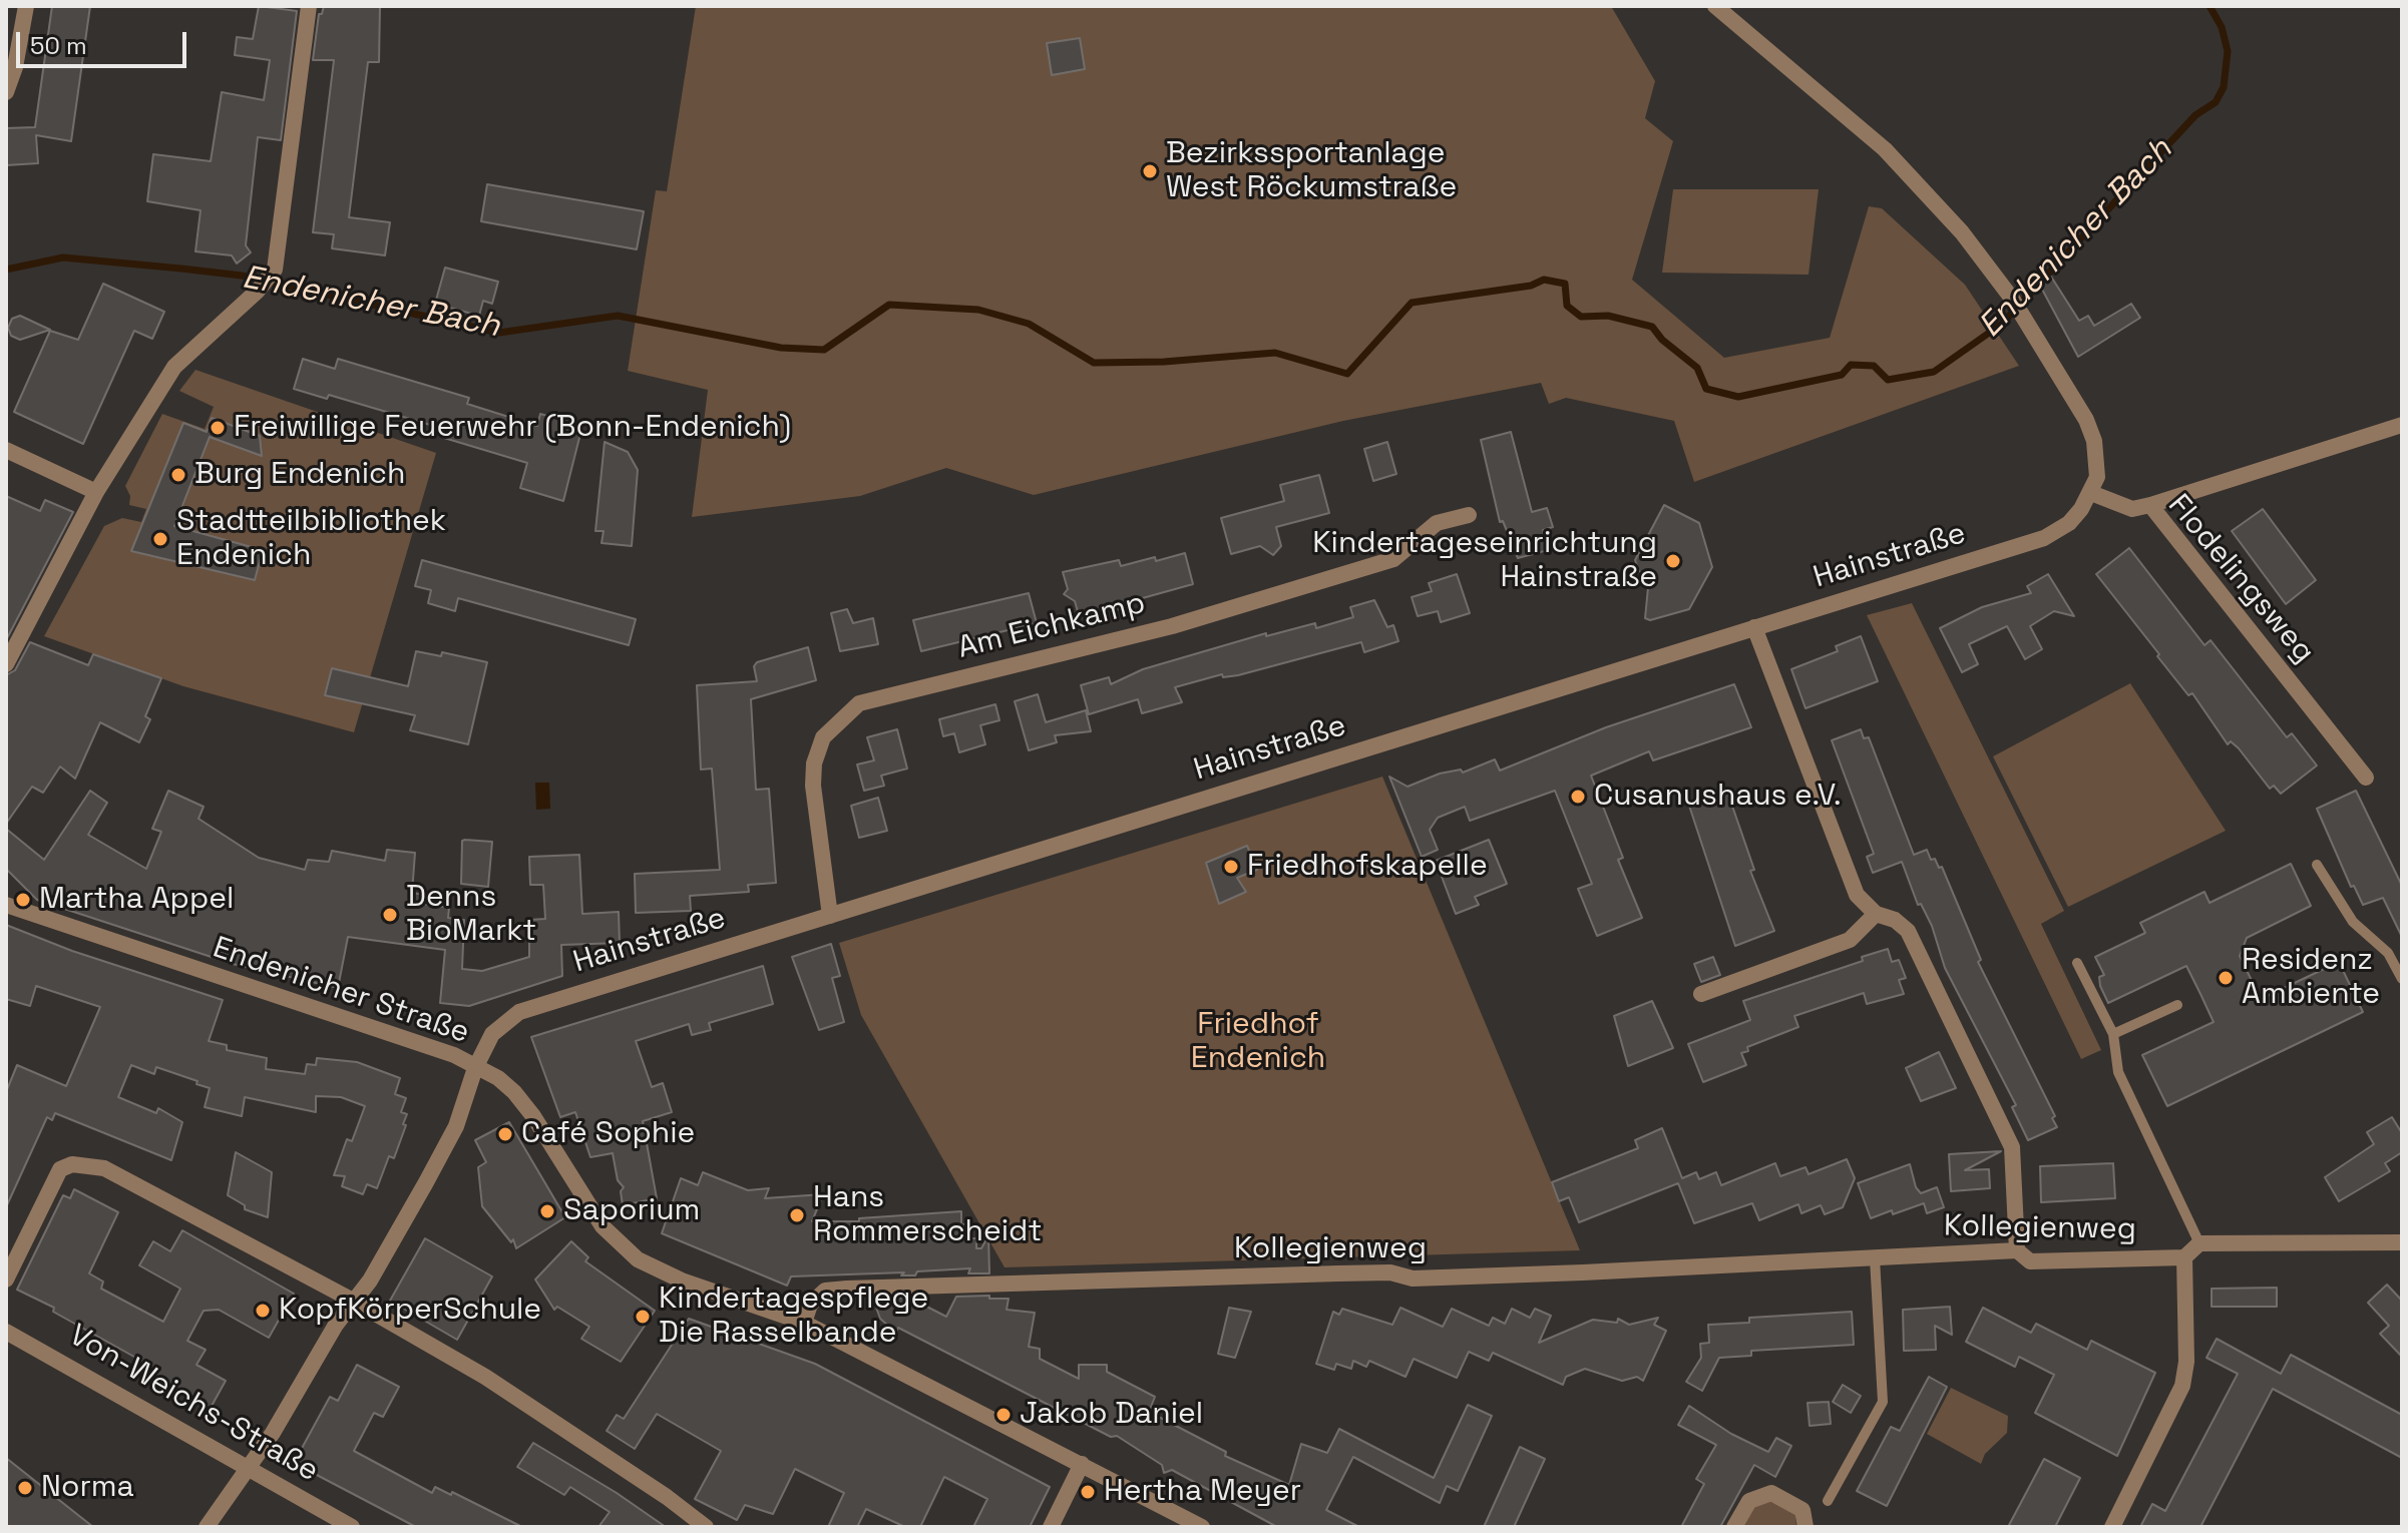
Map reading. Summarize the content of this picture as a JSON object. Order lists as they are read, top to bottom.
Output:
{
  "streets": {
    "street": [
      "Hainstraße",
      "Flodelingsweg",
      "Am Eichkamp",
      "Endenicher Straße",
      "Kollegienweg",
      "Von-Weichs-Straße"
    ]
  },
  "crossings": [
    ["Hainstraße", "Flodelingsweg"],
    ["Hainstraße", "Am Eichkamp"],
    ["Hainstraße", "Endenicher Straße"],
    ["Hainstraße", "Von-Weichs-Straße"],
    ["Endenicher Straße", "Kollegienweg"]
  ],
  "water": ["Endenicher Bach"],
  "parks": ["Friedhof Endenich"],
  "places": [
    "Bezirkssportanlage West Röckumstraße",
    "Freiwillige Feuerwehr (Bonn-Endenich)",
    "Burg Endenich",
    "Stadtteilbibliothek Endenich",
    "Kindertageseinrichtung Hainstraße",
    "Cusanushaus e.V.",
    "Friedhofskapelle",
    "Martha Appel",
    "Denns BioMarkt",
    "Residenz Ambiente",
    "Café Sophie",
    "Saporium",
    "Hans Rommerscheidt",
    "KopfKörperSchule",
    "Kindertagespflege Die Rasselbande",
    "Jakob Daniel",
    "Norma",
    "Hertha Meyer"
  ],
  "scale_bar": "50 m"
}
